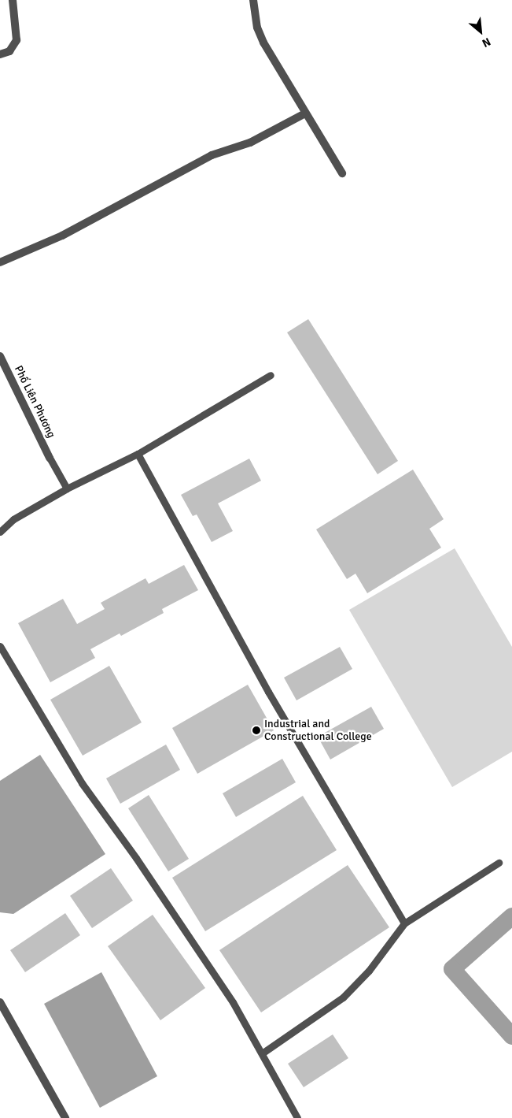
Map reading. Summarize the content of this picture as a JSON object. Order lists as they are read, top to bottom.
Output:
{
  "streets": {
    "street": ["Phố Liên Phương"]
  },
  "places": ["Industrial and Constructional College"],
  "north": "bottom right"
}
